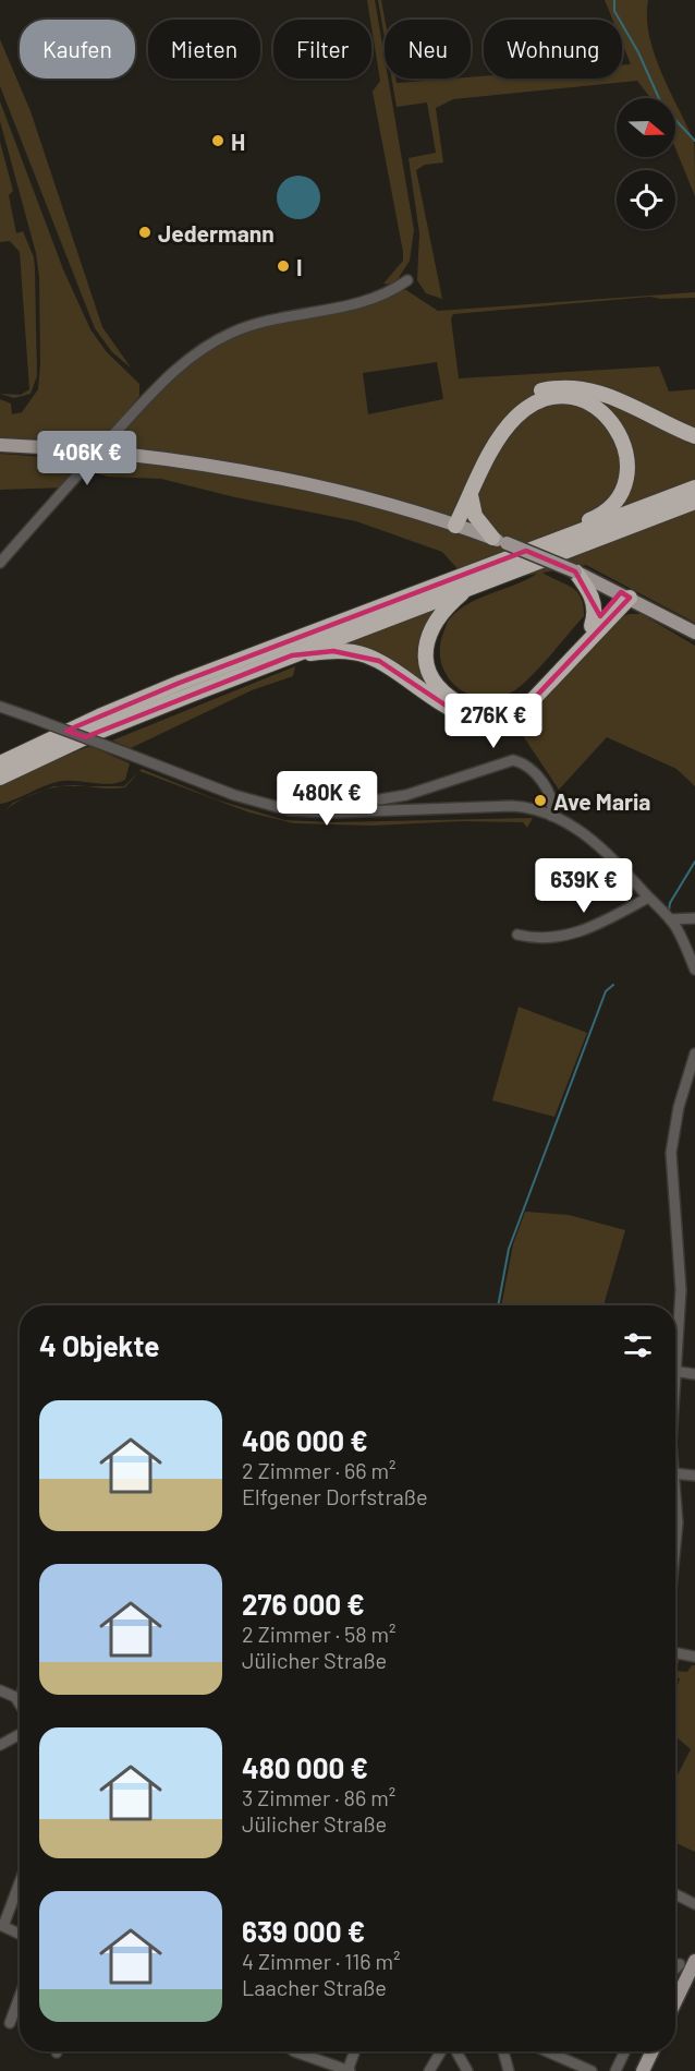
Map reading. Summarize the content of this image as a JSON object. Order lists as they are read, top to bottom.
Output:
{
  "places": [
    "H",
    "Jedermann",
    "I",
    "Ave Maria"
  ],
  "north": "right",
  "page": {
    "chip": [
      "Kaufen",
      "Mieten",
      "Filter",
      "Neu",
      "Wohnung"
    ],
    "price": [
      "406K €",
      "276K €",
      "480K €",
      "639K €"
    ],
    "heading": "4 Objekte",
    "list": [
      {
        "name": "406 000 €",
        "note": "2 Zimmer · 66 m² · Elfgener Dorfstraße"
      },
      {
        "name": "276 000 €",
        "note": "2 Zimmer · 58 m² · Jülicher Straße"
      },
      {
        "name": "480 000 €",
        "note": "3 Zimmer · 86 m² · Jülicher Straße"
      },
      {
        "name": "639 000 €",
        "note": "4 Zimmer · 116 m² · Laacher Straße"
      }
    ]
  }
}
